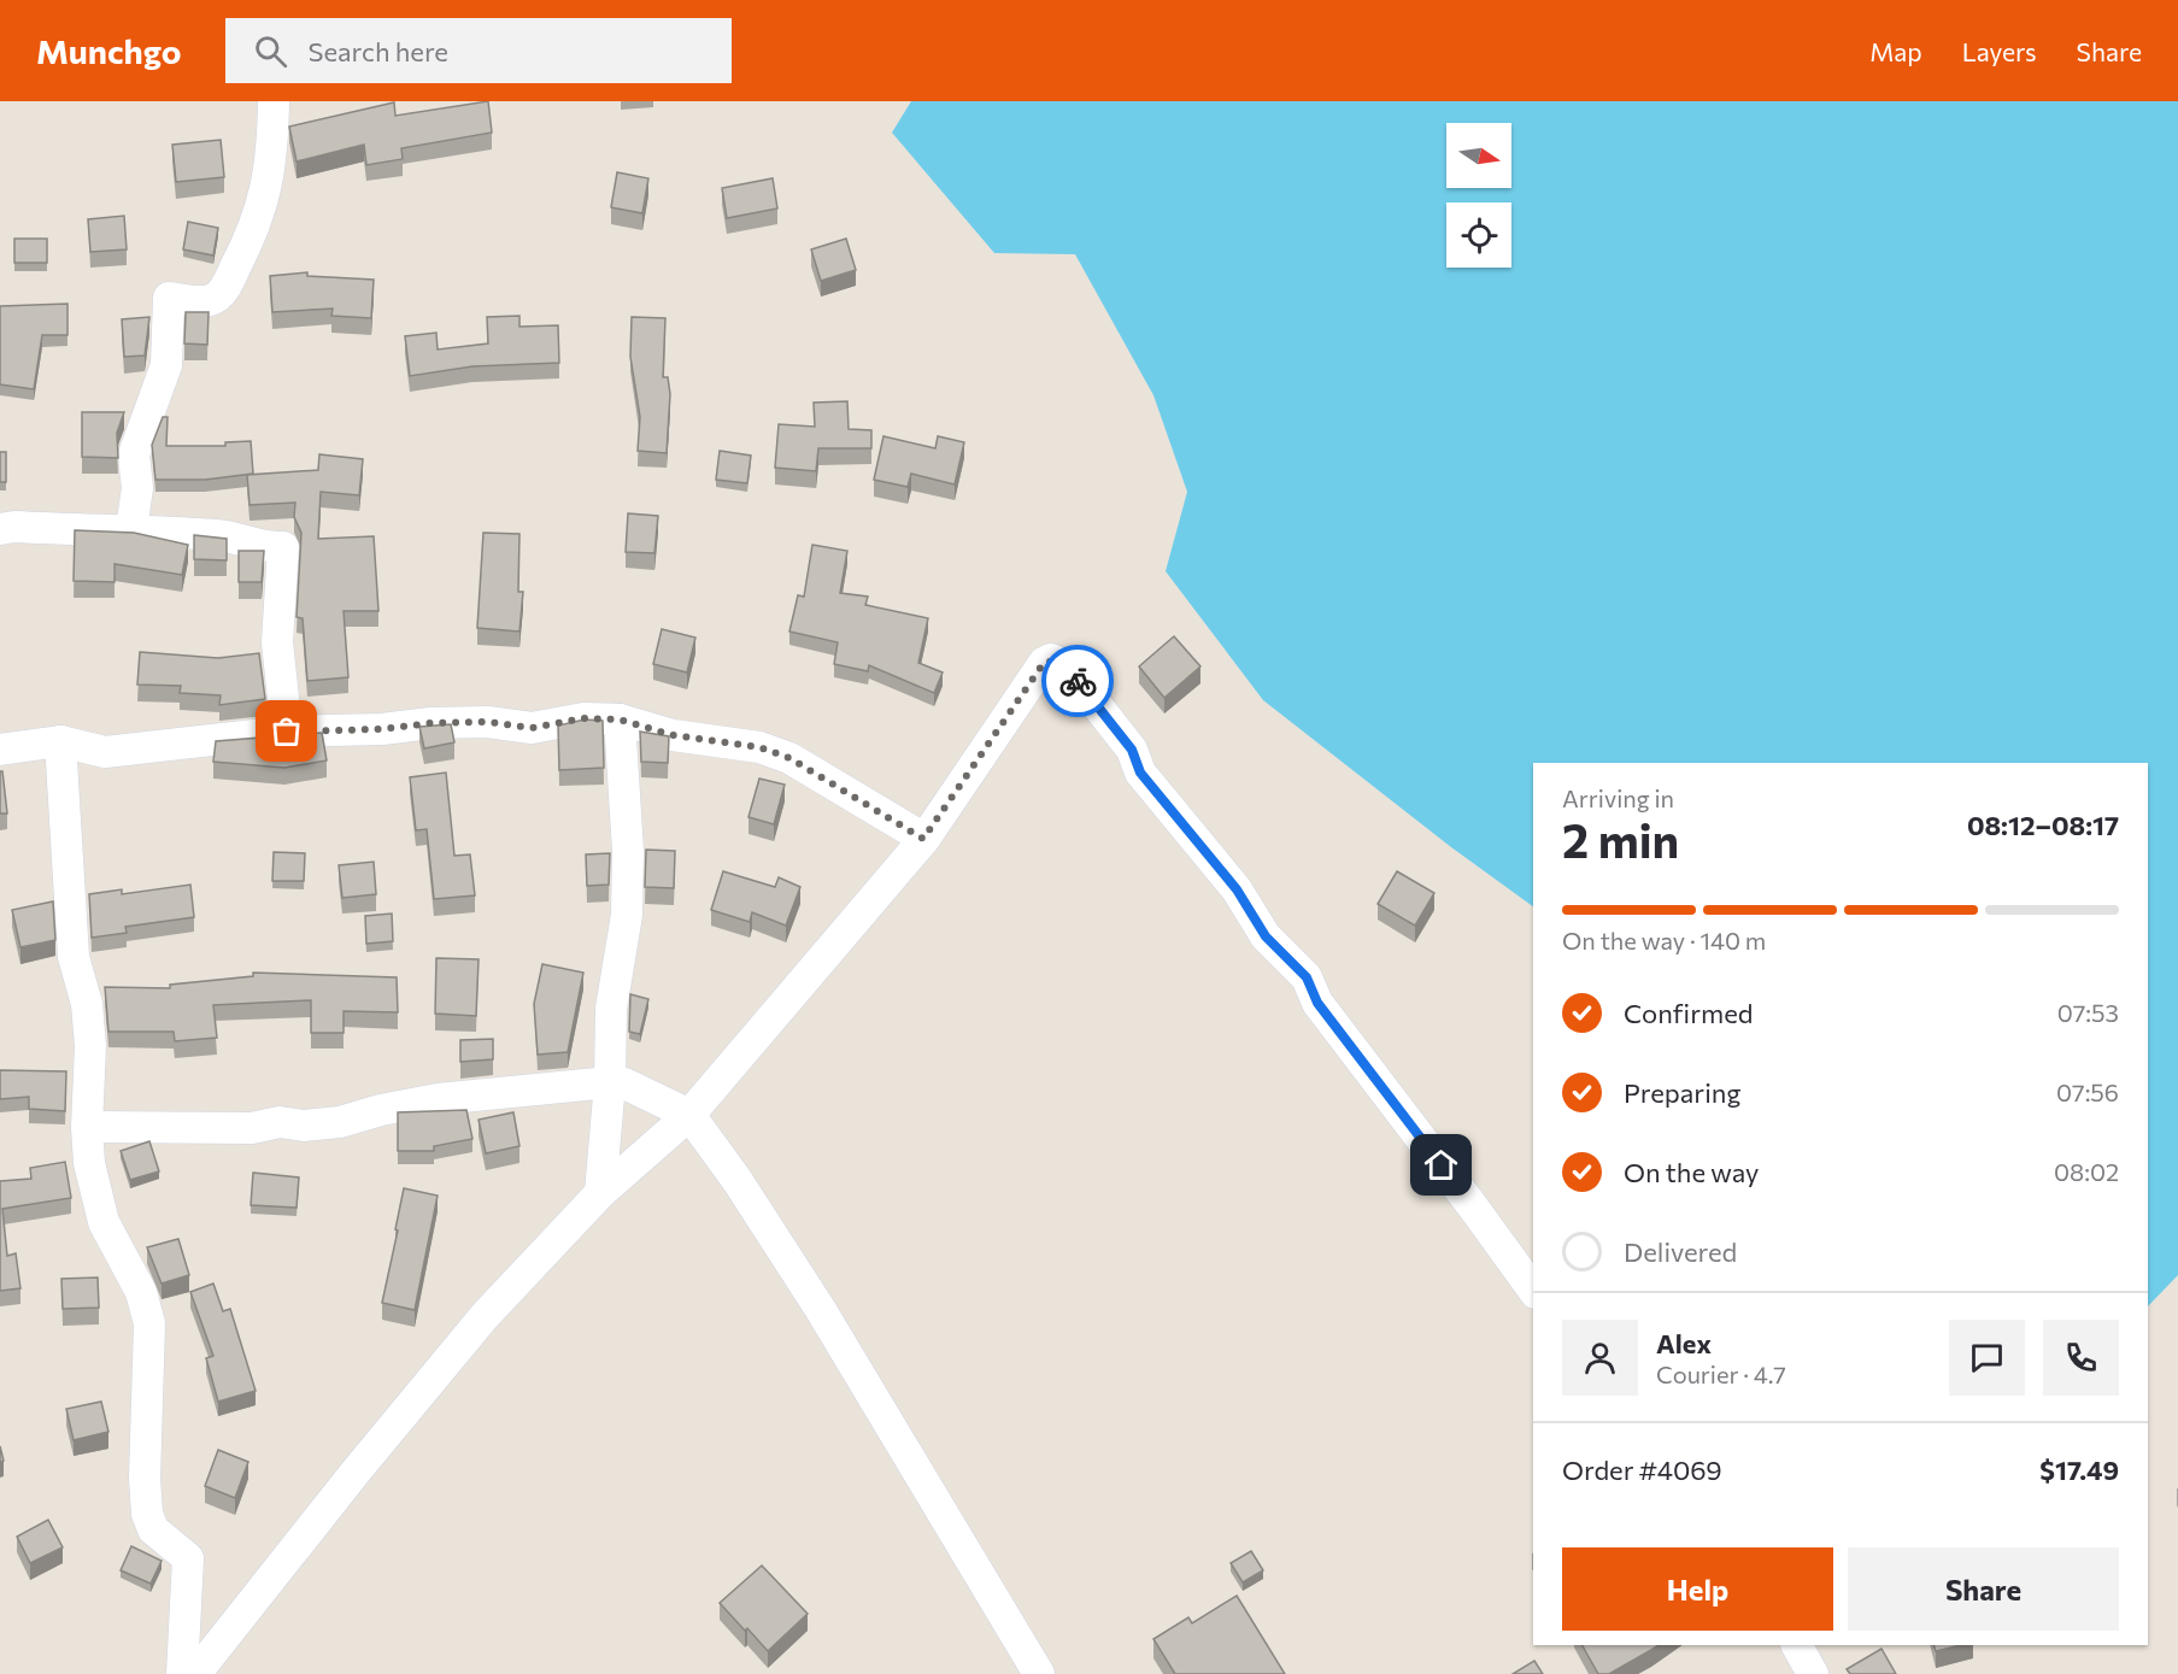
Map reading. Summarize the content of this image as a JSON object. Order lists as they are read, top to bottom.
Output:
{
  "north": "right",
  "page": {
    "header": "Munchgo",
    "search": "Search here",
    "nav": ["Map", "Layers", "Share"],
    "heading": ["2 min", "Arriving in", "08:12–08:17"],
    "panel": [
      "Alex",
      "Courier · 4.7",
      "Order #4069",
      "$17.49"
    ],
    "bar": "On the way · 140 m",
    "list": [
      ["Confirmed", "07:53"],
      ["Preparing", "07:56"],
      ["On the way", "08:02"],
      "Delivered"
    ],
    "buttons": ["Help", "Share"]
  }
}
